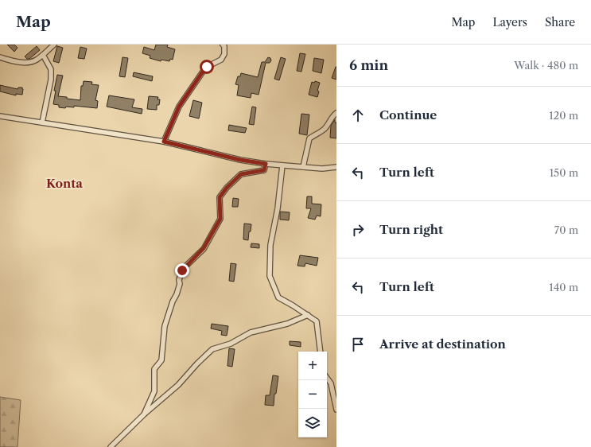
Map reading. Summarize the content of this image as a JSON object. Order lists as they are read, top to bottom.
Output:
{
  "districts": ["Konta"],
  "page": {
    "header": "Map",
    "nav": ["Map", "Layers", "Share"],
    "heading": ["6 min", "Walk · 480 m"],
    "list": [
      ["Continue", "120 m"],
      ["Turn left", "150 m"],
      ["Turn right", "70 m"],
      ["Turn left", "140 m"],
      "Arrive at destination"
    ],
    "map_buttons": ["+", "−"]
  }
}
